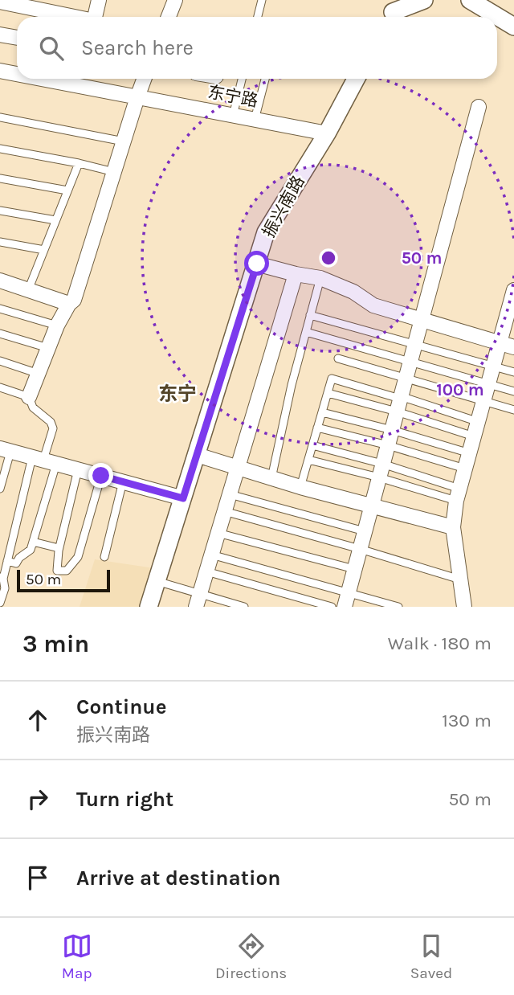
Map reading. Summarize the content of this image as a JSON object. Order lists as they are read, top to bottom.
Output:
{
  "streets": {
    "street": ["东宁路", "振兴南路"]
  },
  "crossings": [
    ["东宁路", "振兴南路"]
  ],
  "districts": ["东宁"],
  "scale_bar": "50 m",
  "page": {
    "search": "Search here",
    "scale": "50 m",
    "heading": ["3 min", "Walk · 180 m"],
    "list": [
      ["Continue", "振兴南路", "130 m"],
      ["Turn right", "50 m"],
      "Arrive at destination"
    ],
    "nav": ["Map", "Directions", "Saved"]
  },
  "rings": ["50 m", "100 m"]
}
